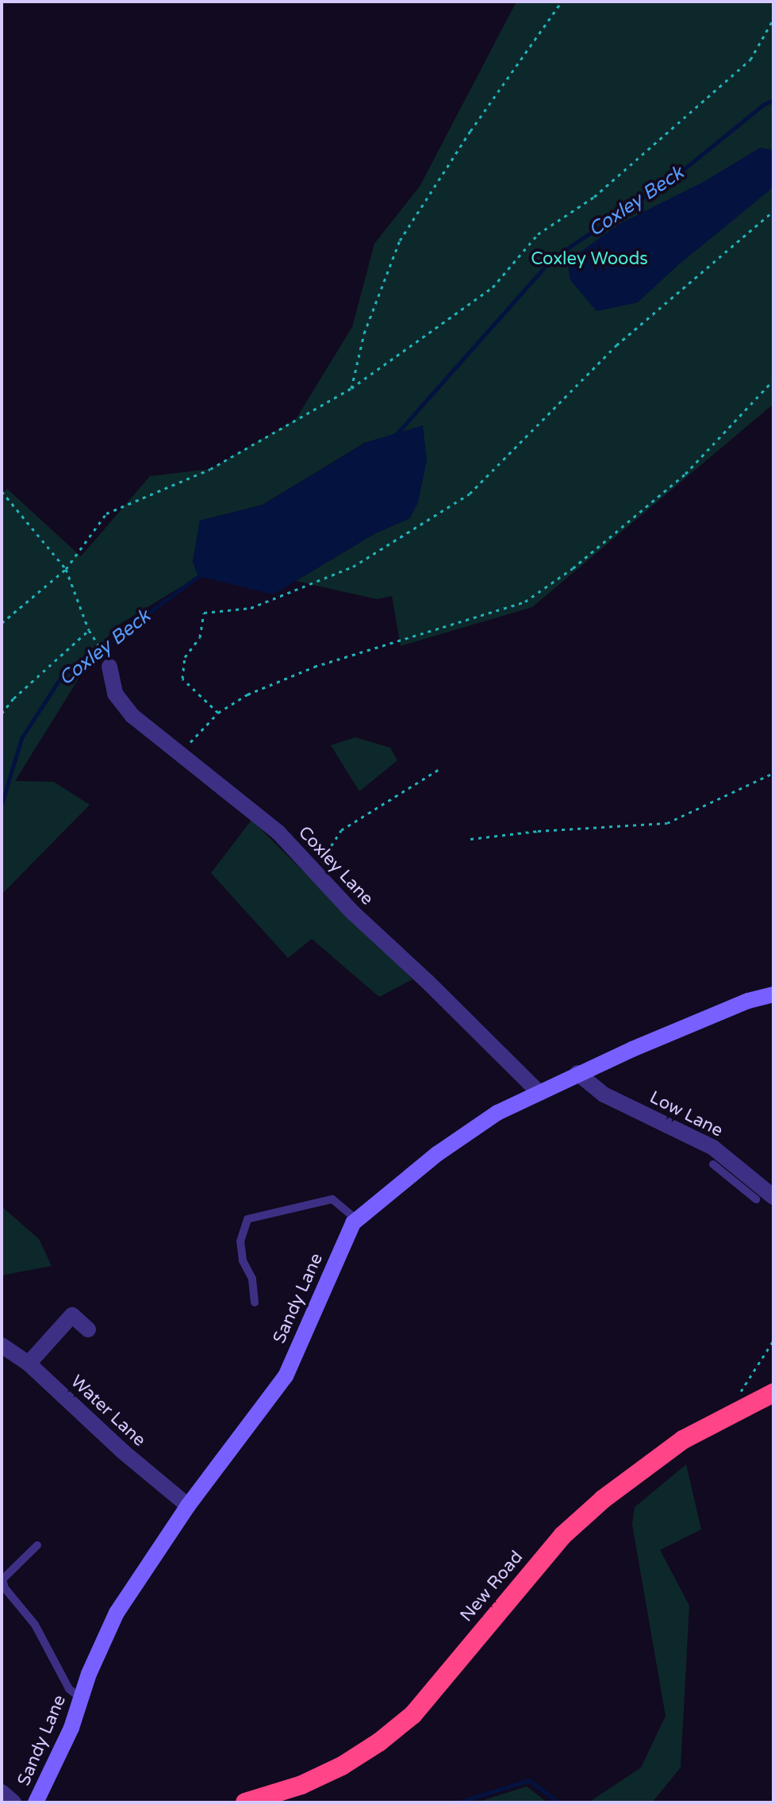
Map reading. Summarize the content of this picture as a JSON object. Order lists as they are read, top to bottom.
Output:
{
  "streets": {
    "highway": ["New Road"],
    "street": [
      "Coxley Lane",
      "Low Lane",
      "Sandy Lane",
      "Water Lane"
    ]
  },
  "crossings": [
    ["Coxley Lane", "Sandy Lane"],
    ["Low Lane", "Sandy Lane"],
    ["Sandy Lane", "Water Lane"]
  ],
  "water": ["Coxley Beck"],
  "parks": ["Coxley Woods"]
}
